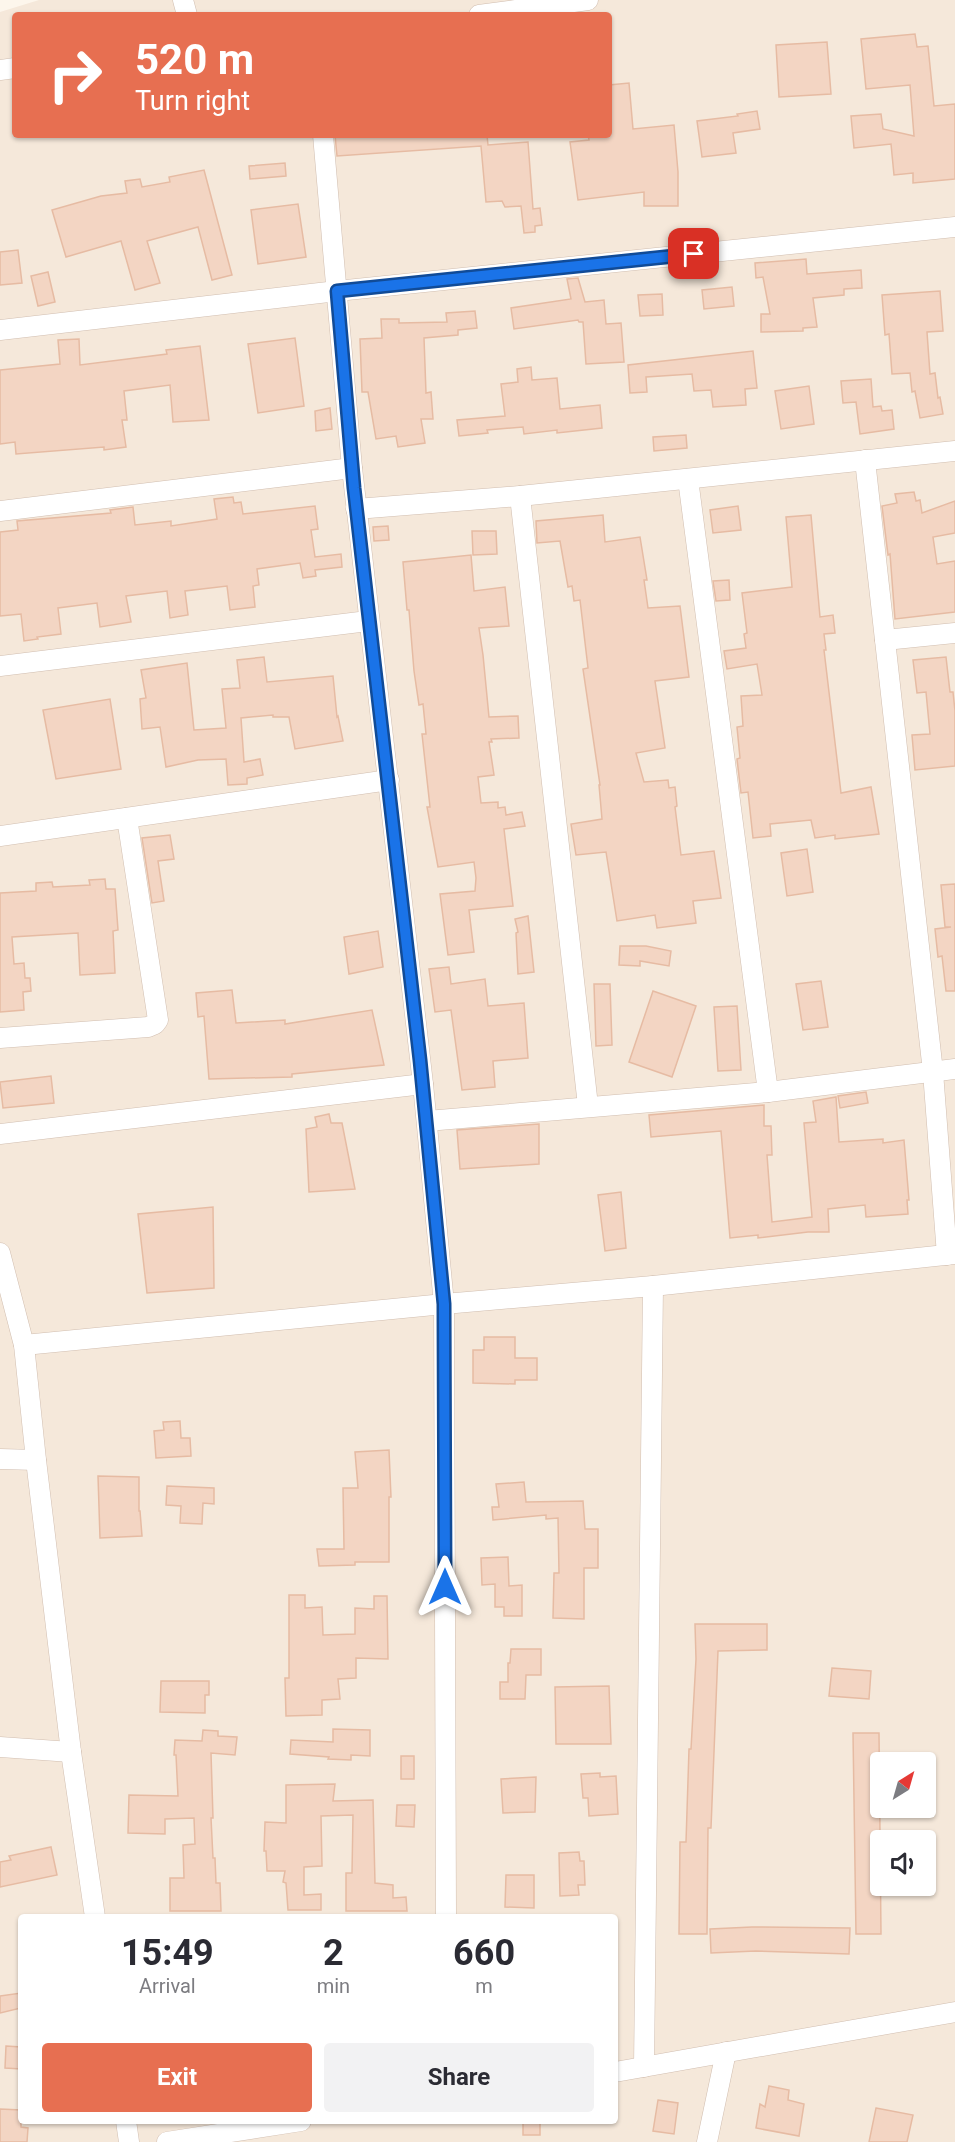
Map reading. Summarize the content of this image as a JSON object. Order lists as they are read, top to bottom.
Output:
{
  "north": "top right",
  "page": {
    "turn": ["520 m", "Turn right"],
    "eta": [
      "15:49",
      "Arrival",
      "2",
      "min",
      "660",
      "m"
    ],
    "buttons": ["Exit", "Share"]
  }
}
